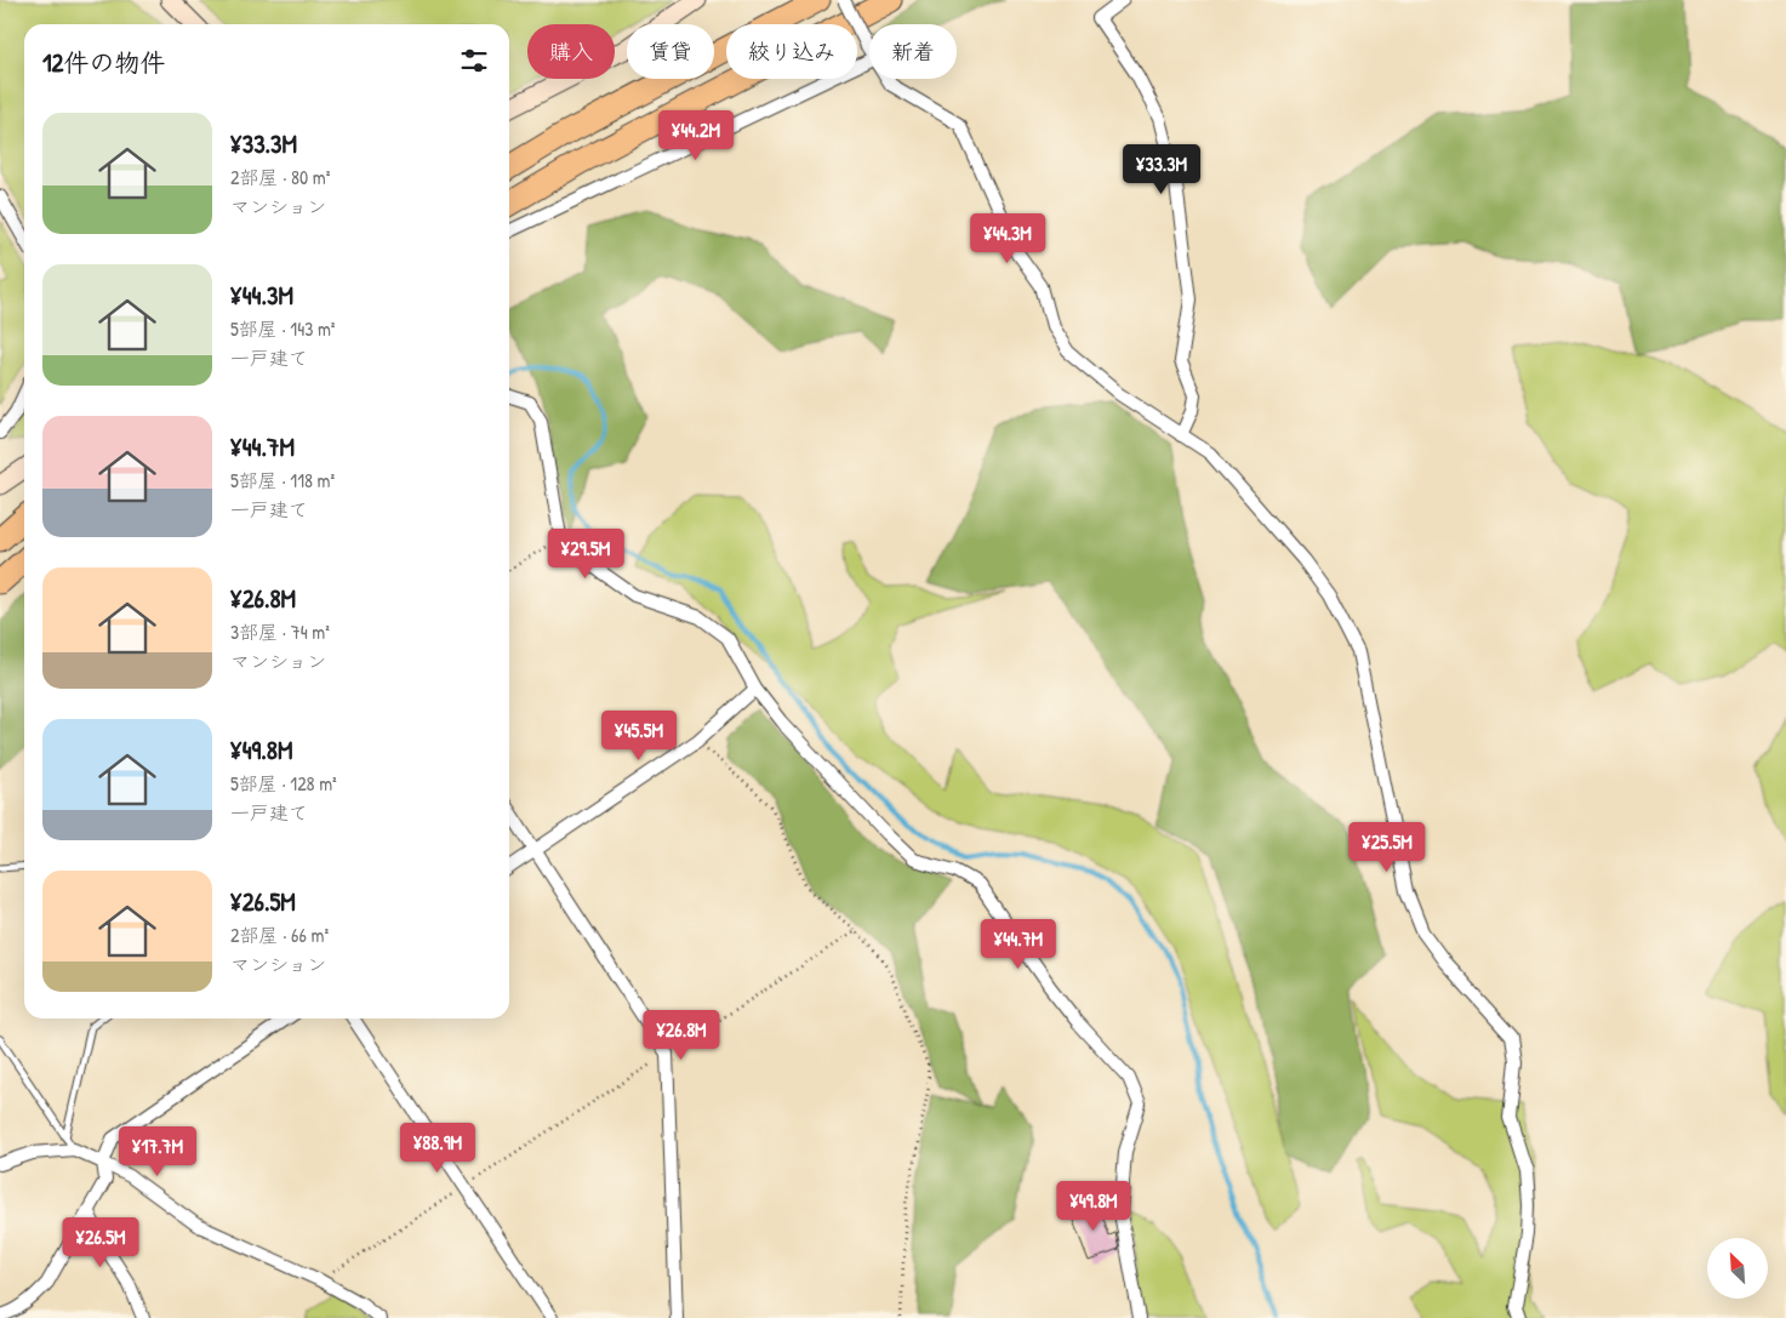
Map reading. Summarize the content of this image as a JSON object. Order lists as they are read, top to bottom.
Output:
{
  "north": "top left",
  "page": {
    "chip": [
      "購入",
      "賃貸",
      "絞り込み",
      "新着"
    ],
    "heading": "12件の物件",
    "list": [
      {
        "name": "¥33.3M",
        "note": "2部屋 · 80 m² · マンション"
      },
      {
        "name": "¥44.3M",
        "note": "5部屋 · 143 m² · 一戸建て"
      },
      {
        "name": "¥44.7M",
        "note": "5部屋 · 118 m² · 一戸建て"
      },
      {
        "name": "¥26.8M",
        "note": "3部屋 · 74 m² · マンション"
      },
      {
        "name": "¥49.8M",
        "note": "5部屋 · 128 m² · 一戸建て"
      },
      {
        "name": "¥26.5M",
        "note": "2部屋 · 66 m² · マンション"
      }
    ],
    "price": [
      "¥44.2M",
      "¥33.3M",
      "¥44.3M",
      "¥29.5M",
      "¥45.5M",
      "¥25.5M",
      "¥44.7M",
      "¥26.8M",
      "¥88.9M",
      "¥17.7M",
      "¥49.8M",
      "¥26.5M"
    ]
  }
}
